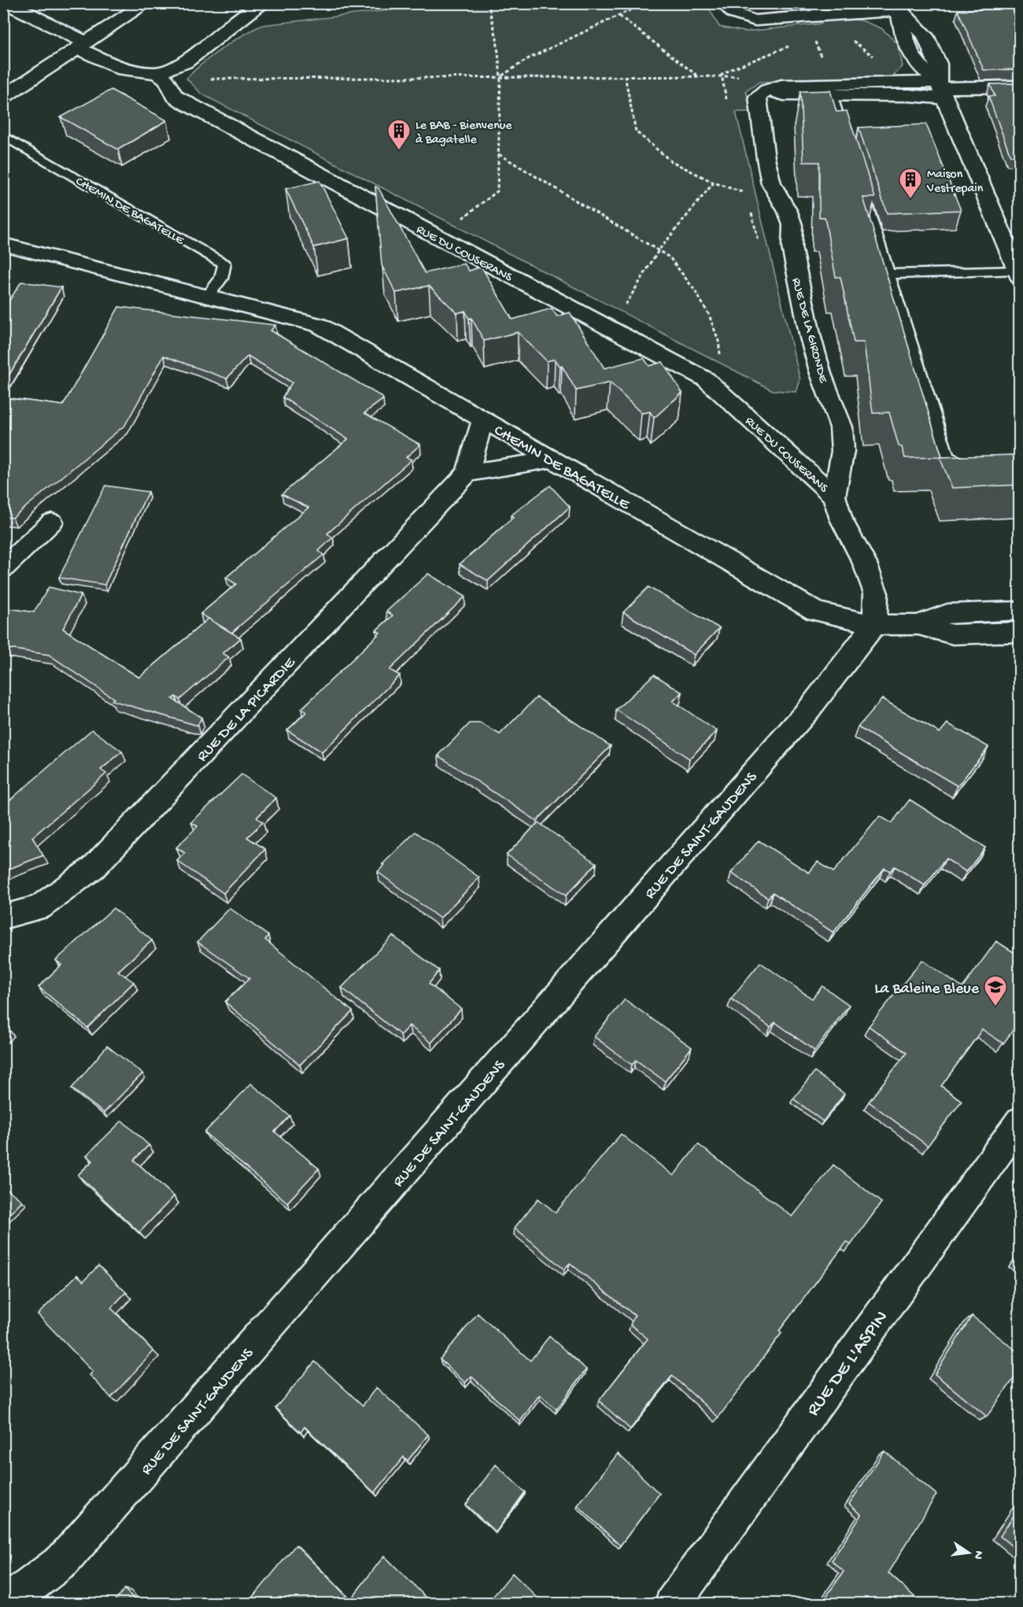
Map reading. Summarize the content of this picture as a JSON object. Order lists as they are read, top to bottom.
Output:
{
  "streets": {
    "street": [
      "CHEMIN DE BAGATELLE",
      "RUE DU COUSERANS",
      "RUE DE LA GIRONDE",
      "RUE DE LA PICARDIE",
      "RUE DE SAINT-GAUDENS",
      "RUE DE L'ASPIN"
    ]
  },
  "crossings": [
    ["CHEMIN DE BAGATELLE", "RUE DE LA GIRONDE"],
    ["CHEMIN DE BAGATELLE", "RUE DE LA PICARDIE"],
    ["CHEMIN DE BAGATELLE", "RUE DE SAINT-GAUDENS"],
    ["RUE DU COUSERANS", "RUE DE LA GIRONDE"],
    ["RUE DE LA GIRONDE", "RUE DE SAINT-GAUDENS"]
  ],
  "places": {
    "building": ["Le BAB - Bienvenue à Bagatelle", "Maison Vestrepain"],
    "school or university": ["La Baleine Bleue"]
  },
  "north": "right"
}
